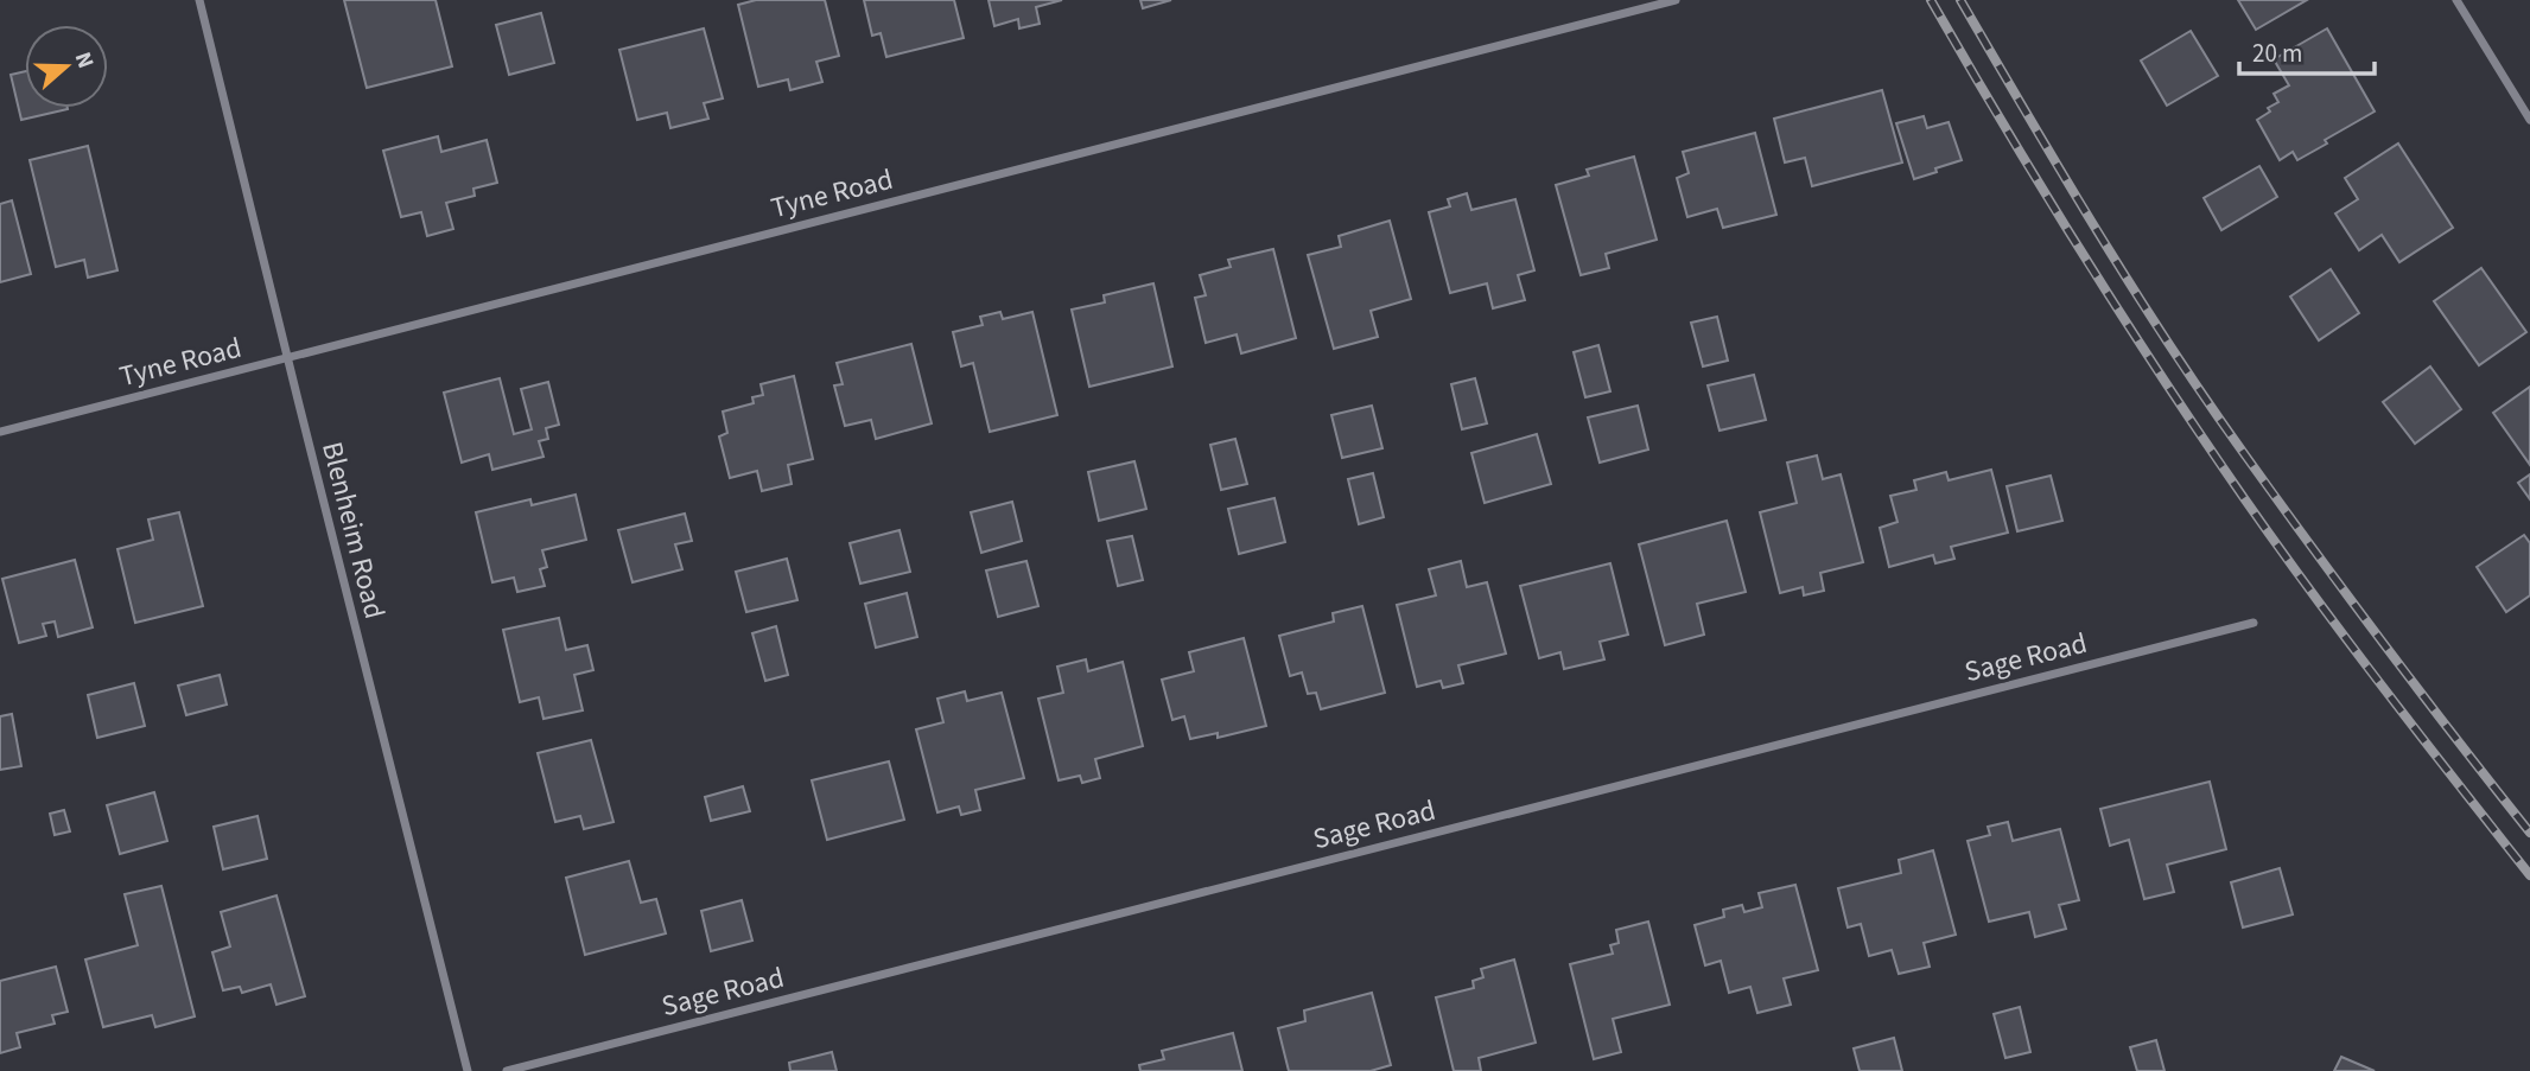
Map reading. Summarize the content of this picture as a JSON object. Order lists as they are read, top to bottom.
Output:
{
  "streets": {
    "street": ["Tyne Road", "Blenheim Road", "Sage Road"]
  },
  "crossings": [
    ["Tyne Road", "Blenheim Road"]
  ],
  "scale_bar": "20 m",
  "north": "right"
}
